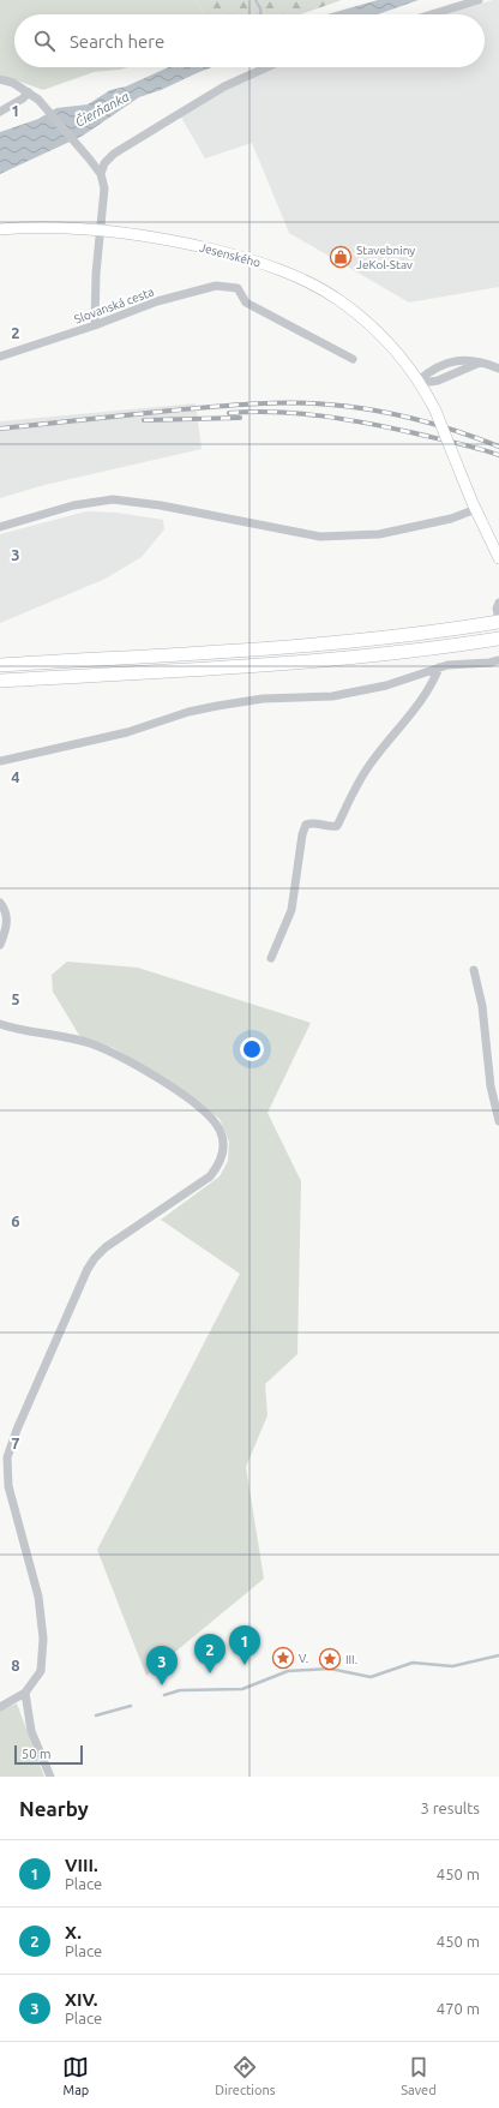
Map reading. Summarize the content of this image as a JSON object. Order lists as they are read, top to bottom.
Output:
{
  "streets": {
    "main road": ["Jesenského"],
    "street": ["Slovanská cesta"]
  },
  "water": ["Čierňanka"],
  "places": {
    "shop": ["Stavebniny JeKol-Stav"],
    "place": ["V.", "III."]
  },
  "scale_bar": "50 m",
  "page": {
    "search": "Search here",
    "pins": ["1", "2", "3"],
    "scale": "50 m",
    "heading": ["Nearby", "3 results"],
    "list": [
      {
        "mark": "1",
        "name": "VIII.",
        "note": "Place",
        "value": "450 m"
      },
      {
        "mark": "2",
        "name": "X.",
        "note": "Place",
        "value": "450 m"
      },
      {
        "mark": "3",
        "name": "XIV.",
        "note": "Place",
        "value": "470 m"
      }
    ],
    "nav": ["Map", "Directions", "Saved"]
  },
  "grid": {
    "rows": [
      "1",
      "2",
      "3",
      "4",
      "5",
      "6",
      "7",
      "8"
    ]
  }
}
